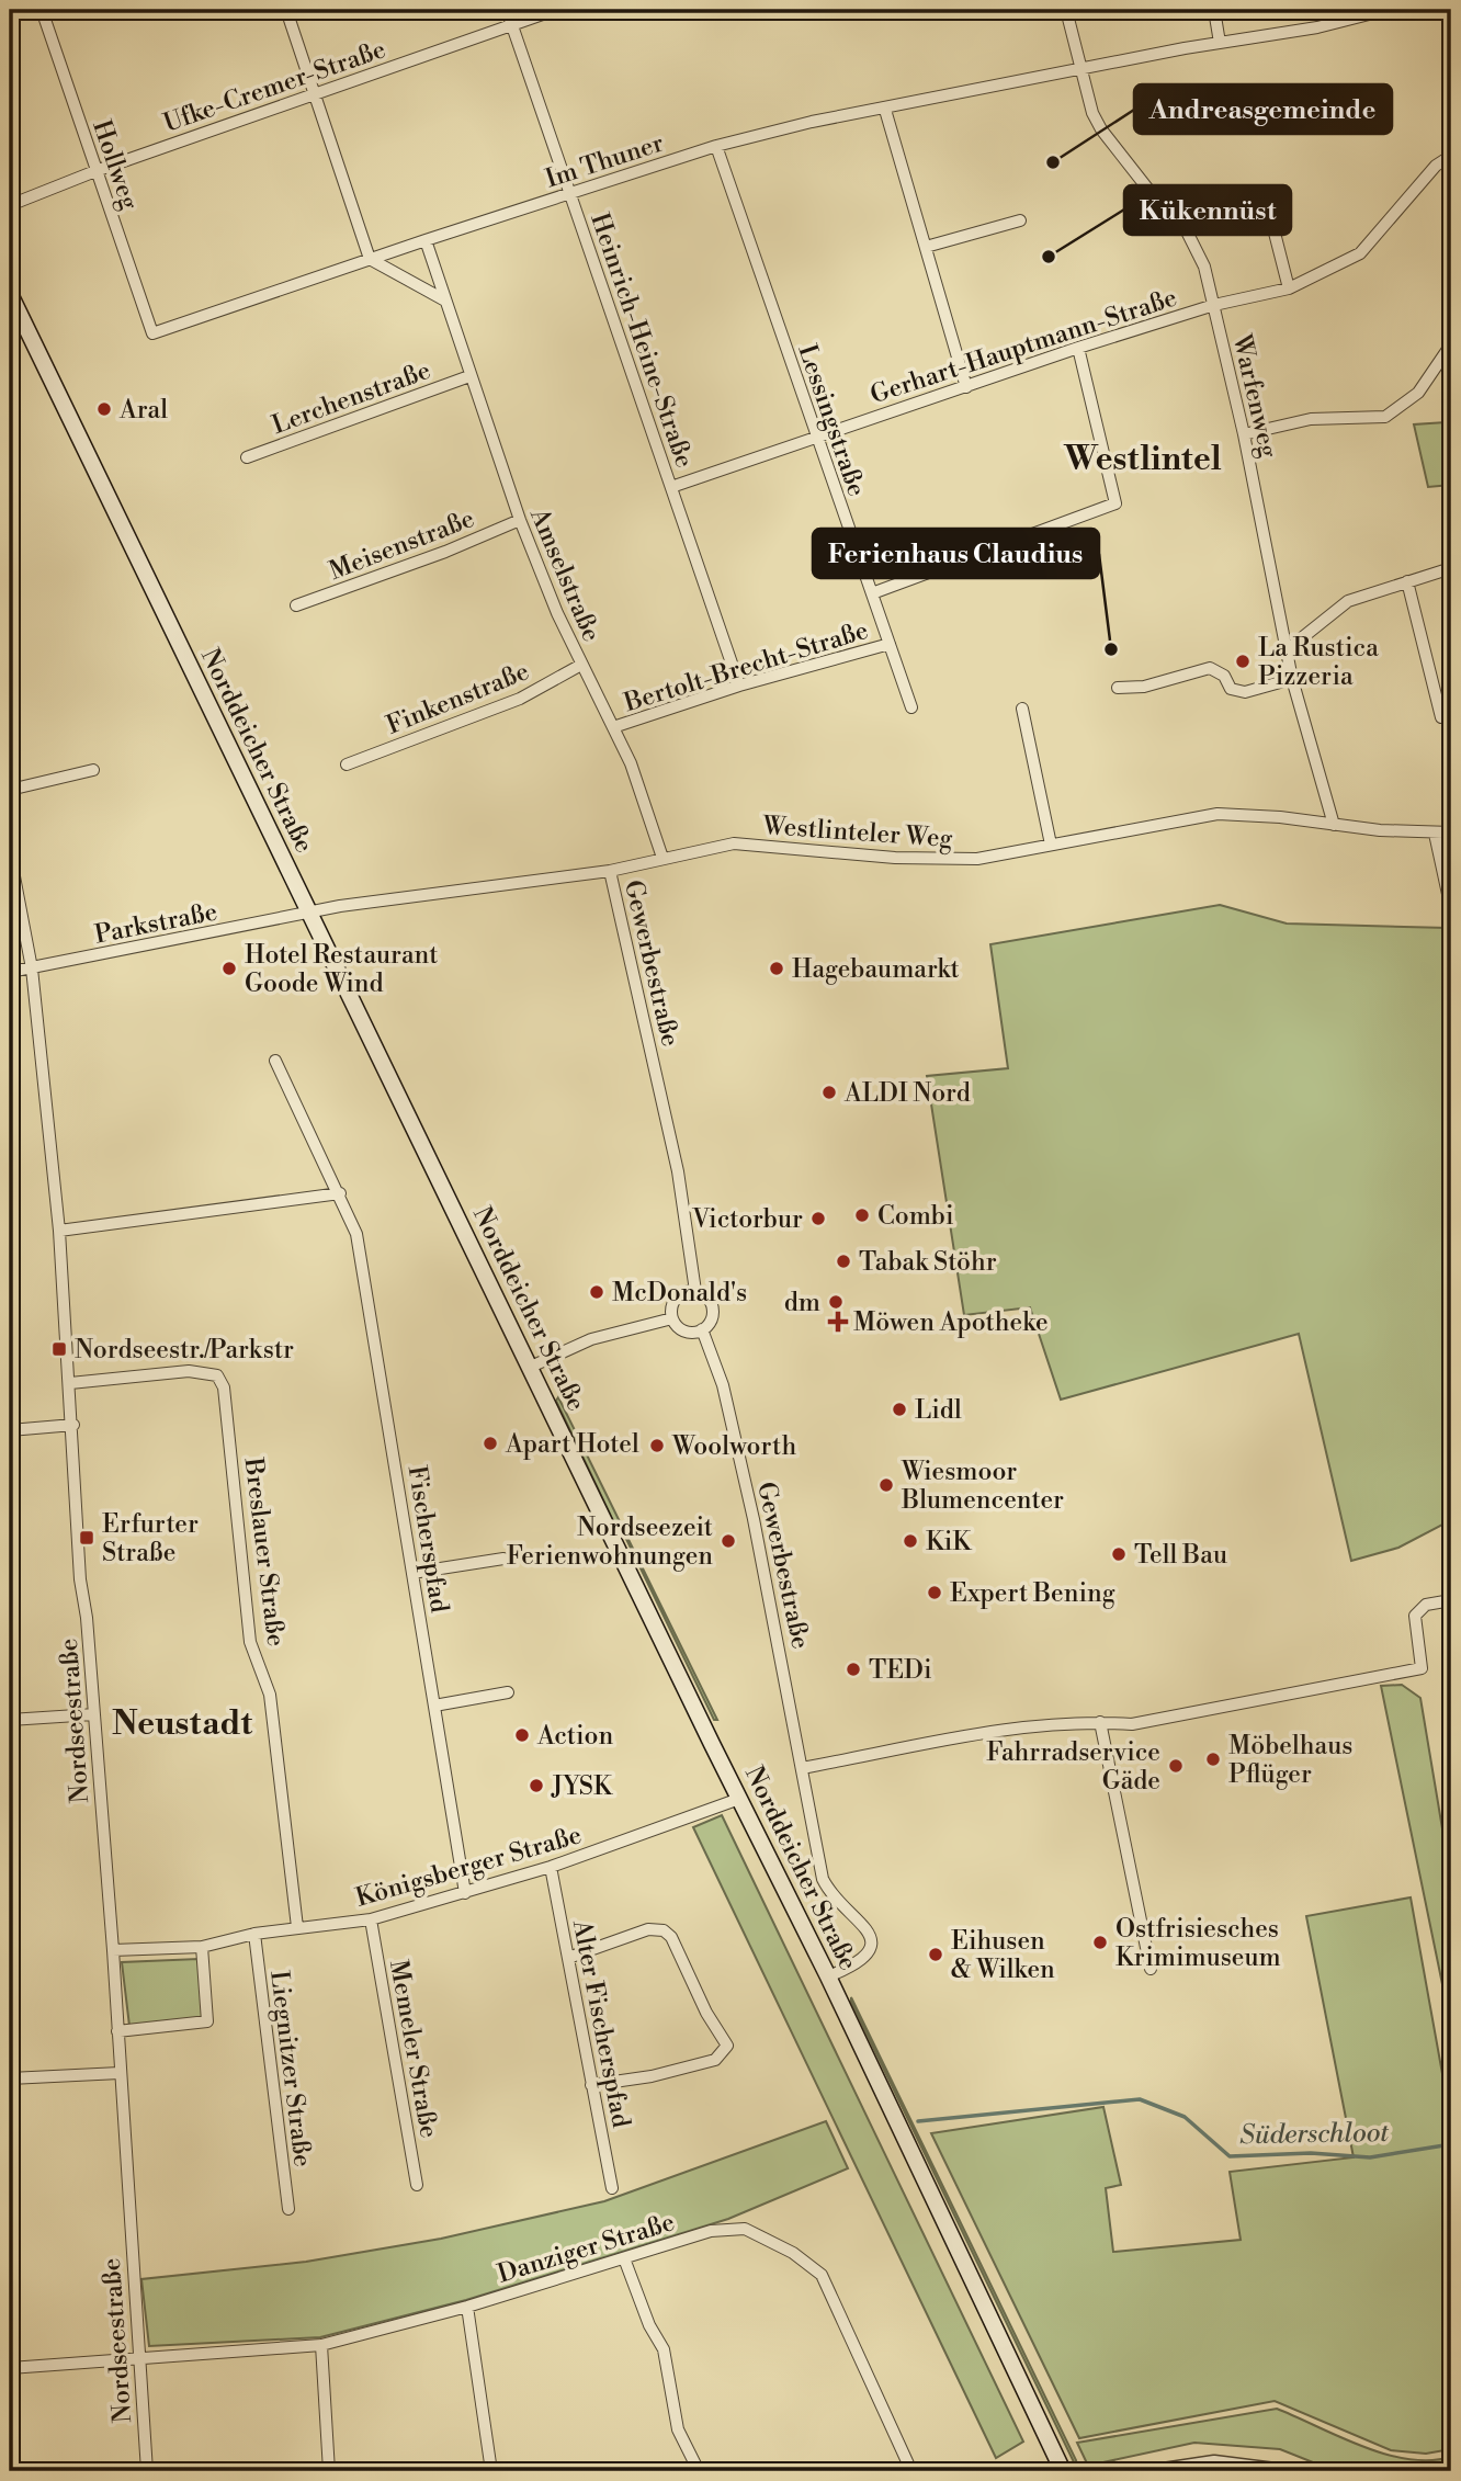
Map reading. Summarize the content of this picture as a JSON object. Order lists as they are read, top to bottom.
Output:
{
  "streets": {
    "main road": ["Norddeicher Straße"],
    "street": [
      "Ufke-Cremer-Straße",
      "Im Thuner",
      "Hollweg",
      "Heinrich-Heine-Straße",
      "Gerhart-Hauptmann-Straße",
      "Warfenweg",
      "Lerchenstraße",
      "Lessingstraße",
      "Meisenstraße",
      "Amselstraße",
      "Bertolt-Brecht-Straße",
      "Finkenstraße",
      "Westlinteler Weg",
      "Parkstraße",
      "Gewerbestraße",
      "Fischerspfad",
      "Breslauer Straße",
      "Nordseestraße",
      "Königsberger Straße",
      "Alter Fischerspfad",
      "Memeler Straße",
      "Liegnitzer Straße",
      "Danziger Straße"
    ]
  },
  "crossings": [
    ["Ufke-Cremer-Straße", "Hollweg"],
    ["Ufke-Cremer-Straße", "Heinrich-Heine-Straße"],
    ["Im Thuner", "Hollweg"],
    ["Im Thuner", "Heinrich-Heine-Straße"],
    ["Im Thuner", "Warfenweg"],
    ["Im Thuner", "Lessingstraße"],
    ["Im Thuner", "Amselstraße"],
    ["Heinrich-Heine-Straße", "Gerhart-Hauptmann-Straße"],
    ["Heinrich-Heine-Straße", "Bertolt-Brecht-Straße"],
    ["Gerhart-Hauptmann-Straße", "Warfenweg"],
    ["Gerhart-Hauptmann-Straße", "Lessingstraße"],
    ["Warfenweg", "Westlinteler Weg"],
    ["Lerchenstraße", "Amselstraße"],
    ["Lessingstraße", "Bertolt-Brecht-Straße"],
    ["Meisenstraße", "Amselstraße"],
    ["Amselstraße", "Bertolt-Brecht-Straße"],
    ["Amselstraße", "Finkenstraße"],
    ["Amselstraße", "Westlinteler Weg"],
    ["Norddeicher Straße", "Westlinteler Weg"],
    ["Norddeicher Straße", "Parkstraße"],
    ["Norddeicher Straße", "Gewerbestraße"],
    ["Norddeicher Straße", "Königsberger Straße"],
    ["Westlinteler Weg", "Parkstraße"],
    ["Westlinteler Weg", "Gewerbestraße"],
    ["Parkstraße", "Nordseestraße"],
    ["Fischerspfad", "Königsberger Straße"],
    ["Breslauer Straße", "Nordseestraße"],
    ["Breslauer Straße", "Königsberger Straße"],
    ["Nordseestraße", "Königsberger Straße"],
    ["Nordseestraße", "Danziger Straße"],
    ["Königsberger Straße", "Alter Fischerspfad"],
    ["Königsberger Straße", "Memeler Straße"],
    ["Königsberger Straße", "Liegnitzer Straße"]
  ],
  "districts": ["Westlintel", "Neustadt"],
  "water": ["Süderschloot"],
  "places": {
    "other": [
      "Andreasgemeinde",
      "Kükennüst",
      "Aral",
      "Ferienhaus Claudius",
      "La Rustica Pizzeria",
      "Hotel Restaurant Goode Wind",
      "Hagebaumarkt",
      "ALDI Nord",
      "Combi",
      "Victorbur",
      "Tabak Stöhr",
      "McDonald's",
      "dm",
      "Lidl",
      "Apart Hotel",
      "Woolworth",
      "Wiesmoor Blumencenter",
      "Nordseezeit Ferienwohnungen",
      "KiK",
      "Tell Bau",
      "Expert Bening",
      "TEDi",
      "Action",
      "Möbelhaus Pflüger",
      "Fahrradservice Gäde",
      "JYSK",
      "Ostfrisiesches Krimimuseum",
      "Eihusen & Wilken"
    ],
    "health": ["Möwen Apotheke"],
    "transit": ["Nordseestr./Parkstr", "Erfurter Straße"]
  }
}
